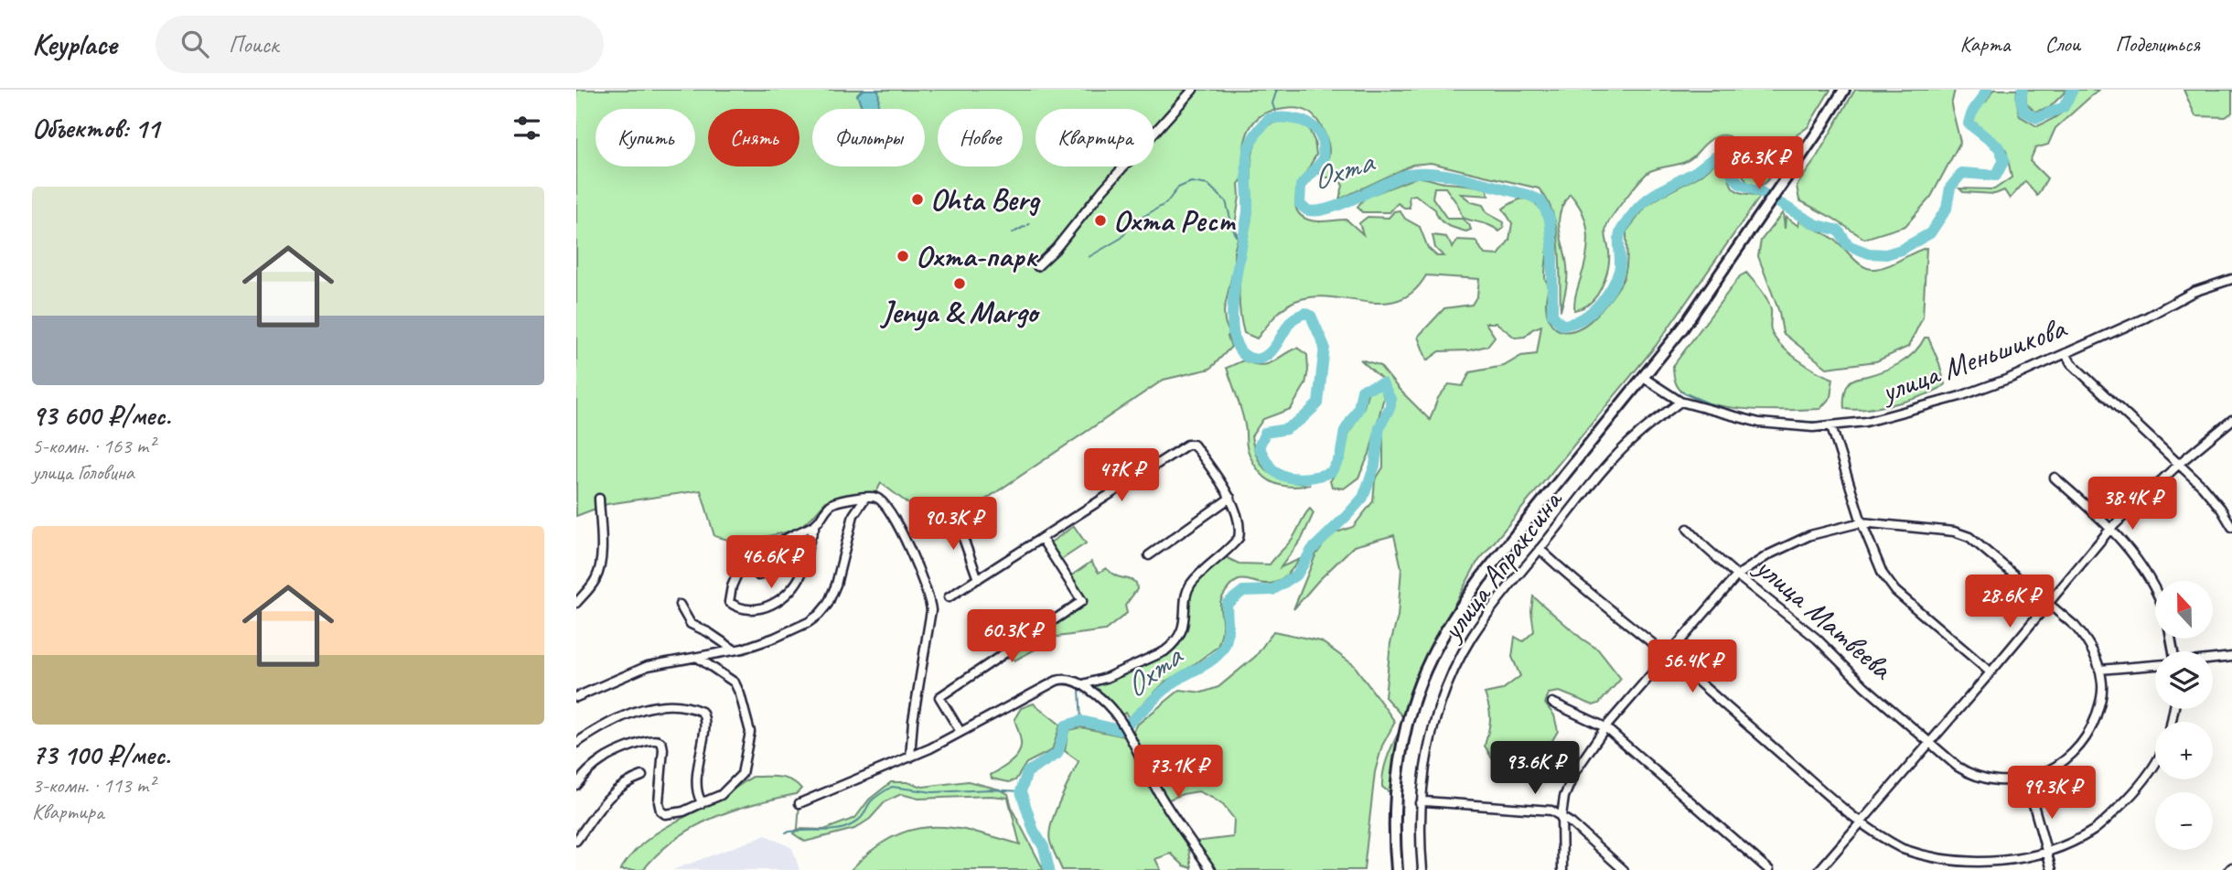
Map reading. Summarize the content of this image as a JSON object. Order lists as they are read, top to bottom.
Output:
{
  "streets": {
    "street": ["улица Меньшикова", "улица Апраксина", "улица Матвеева"]
  },
  "crossings": [
    ["улица Меньшикова", "улица Апраксина"]
  ],
  "water": ["Охта"],
  "places": [
    "Ohta Berg",
    "Охта Рест",
    "Охта-парк",
    "Jenya & Margo"
  ],
  "north": "top",
  "page": {
    "header": "Keyplace",
    "search": "Поиск",
    "nav": ["Карта", "Слои", "Поделиться"],
    "heading": "Объектов: 11",
    "chip": [
      "Купить",
      "Снять",
      "Фильтры",
      "Новое",
      "Квартира"
    ],
    "price": [
      "86.3K ₽",
      "47K ₽",
      "38.4K ₽",
      "90.3K ₽",
      "46.6K ₽",
      "28.6K ₽",
      "60.3K ₽",
      "56.4K ₽",
      "93.6K ₽",
      "73.1K ₽",
      "99.3K ₽"
    ],
    "list": [
      {
        "name": "93 600 ₽/мес.",
        "note": "5-комн. · 163 m² · улица Головина"
      },
      {
        "name": "73 100 ₽/мес.",
        "note": "3-комн. · 113 m² · Квартира"
      }
    ],
    "map_buttons": ["+", "−"]
  }
}
